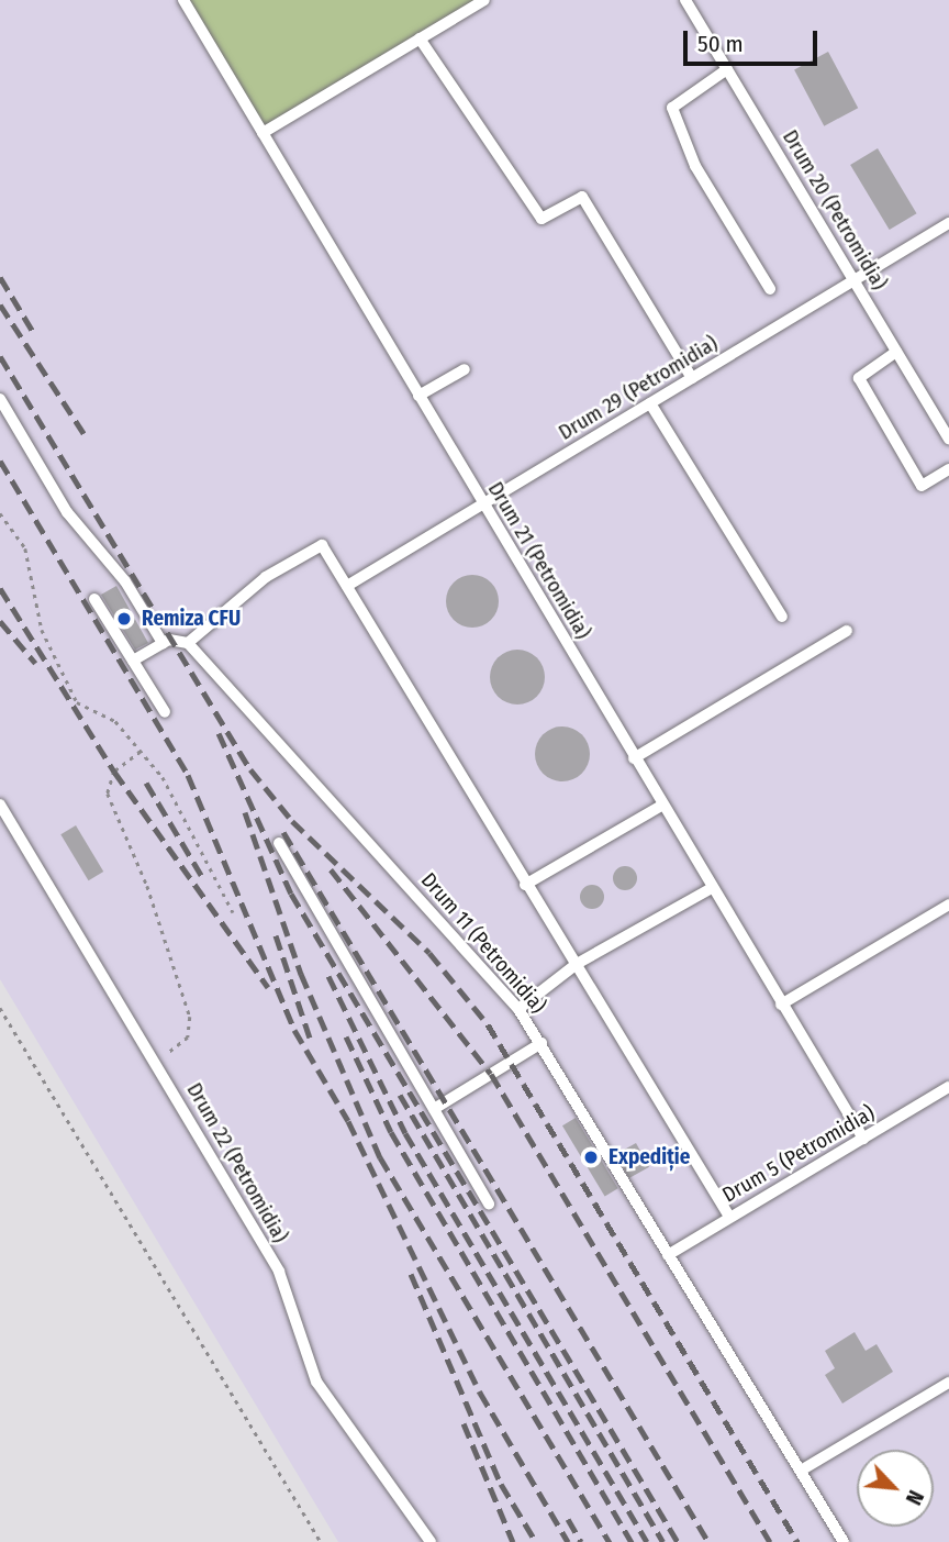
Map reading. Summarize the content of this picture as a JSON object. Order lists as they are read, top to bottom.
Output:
{
  "streets": {
    "lane": [
      "Drum 20 (Petromidia)",
      "Drum 29 (Petromidia)",
      "Drum 21 (Petromidia)",
      "Drum 11 (Petromidia)",
      "Drum 5 (Petromidia)",
      "Drum 22 (Petromidia)"
    ]
  },
  "crossings": [
    ["Drum 20 (Petromidia)", "Drum 29 (Petromidia)"],
    ["Drum 29 (Petromidia)", "Drum 21 (Petromidia)"],
    ["Drum 21 (Petromidia)", "Drum 5 (Petromidia)"],
    ["Drum 11 (Petromidia)", "Drum 5 (Petromidia)"]
  ],
  "places": ["Remiza CFU", "Expediție"],
  "scale_bar": "50 m",
  "north": "bottom right"
}
